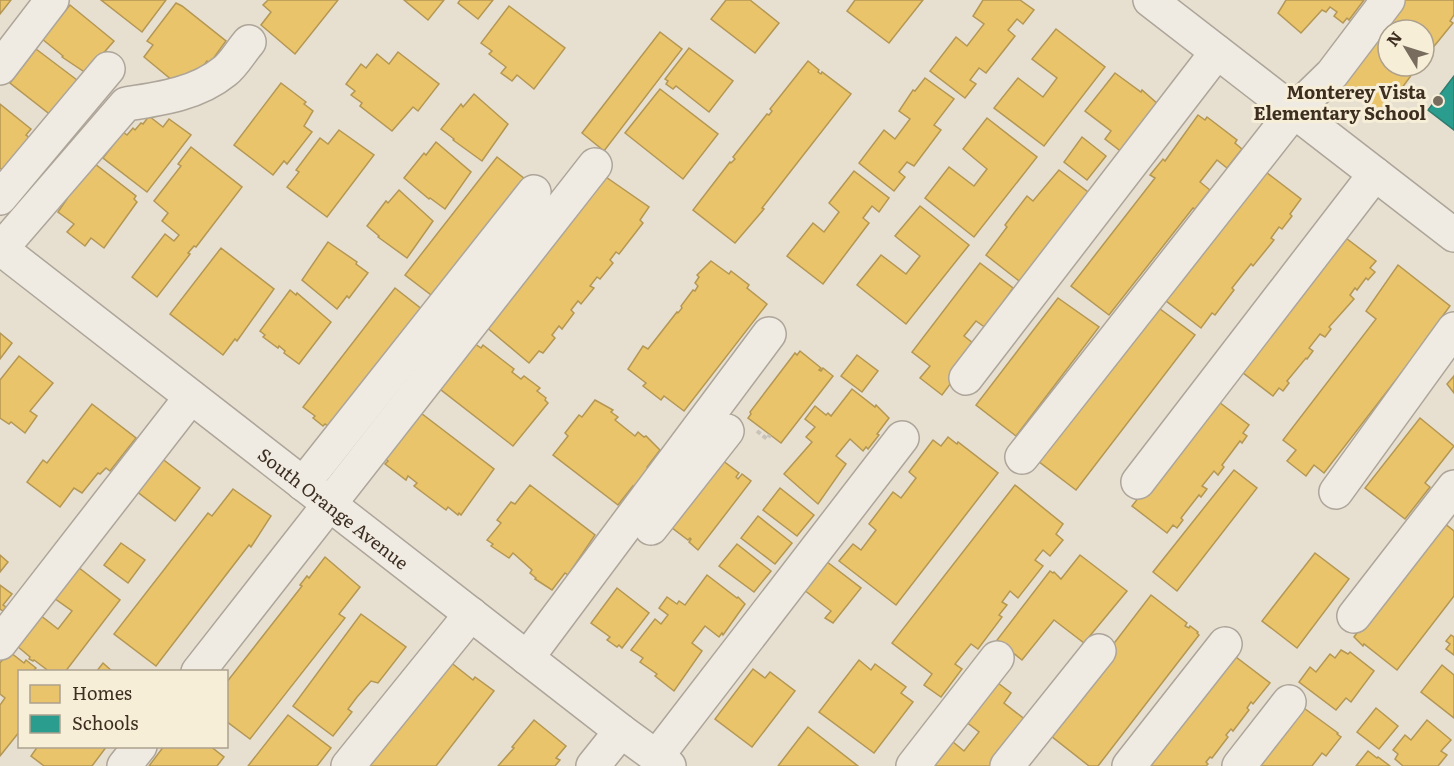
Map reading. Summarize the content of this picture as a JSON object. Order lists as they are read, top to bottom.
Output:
{
  "streets": {
    "street": ["South Orange Avenue"]
  },
  "places": ["Monterey Vista Elementary School"],
  "legend": ["Homes", "Schools"],
  "north": "top left"
}
